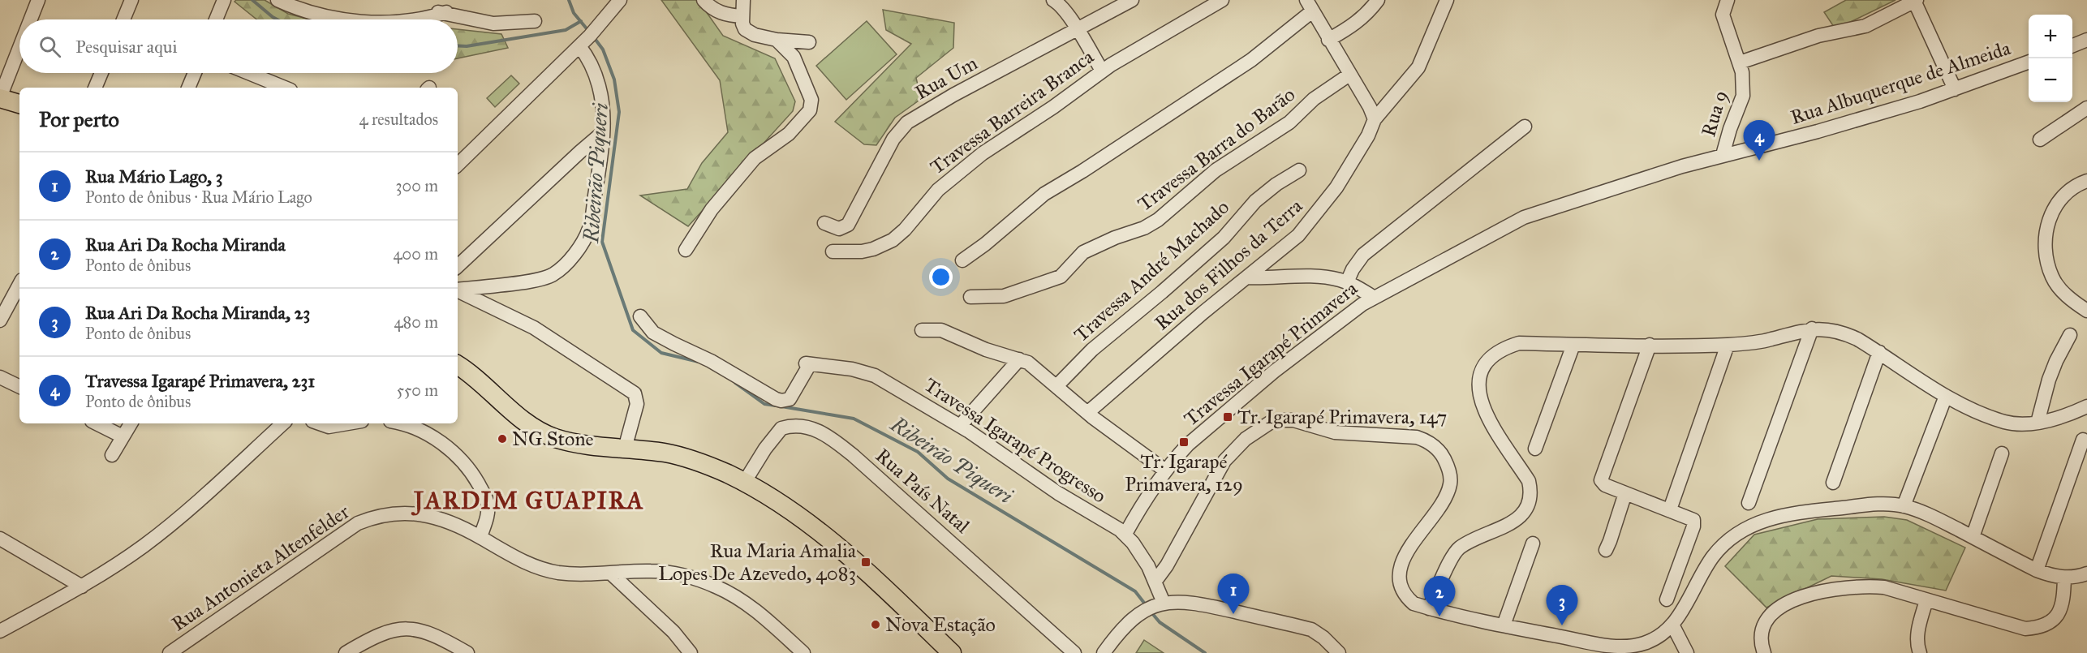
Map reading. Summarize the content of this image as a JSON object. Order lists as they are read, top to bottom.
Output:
{
  "streets": {
    "street": [
      "Rua Um",
      "Rua Albuquerque de Almeida",
      "Travessa Barreira Branca",
      "Rua 9",
      "Travessa Barra do Barão",
      "Rua dos Filhos da Terra",
      "Travessa André Machado",
      "Travessa Igarapé Primavera",
      "Travessa Igarapé Progresso",
      "Rua País Natal",
      "Rua Antonieta Altenfelder"
    ]
  },
  "crossings": [
    ["Rua Albuquerque de Almeida", "Rua 9"],
    ["Rua Albuquerque de Almeida", "Travessa Igarapé Primavera"],
    ["Rua 9", "Travessa Igarapé Primavera"],
    ["Travessa Igarapé Primavera", "Travessa Igarapé Progresso"]
  ],
  "districts": ["JARDIM GUAPIRA"],
  "water": ["Ribeirão Piqueri"],
  "places": {
    "transit": ["Tr. Igarapé Primavera, 147", "Tr. Igarapé Primavera, 129", "Rua Maria Amalia Lopes De Azevedo, 4083"],
    "other": ["NG Stone", "Nova Estação"]
  },
  "page": {
    "map_buttons": ["+", "−"],
    "search": "Pesquisar aqui",
    "heading": ["Por perto", "4 resultados"],
    "pins": [
      "4",
      "1",
      "2",
      "3"
    ],
    "list": [
      {
        "mark": "1",
        "name": "Rua Mário Lago, 3",
        "note": "Ponto de ônibus · Rua Mário Lago",
        "value": "300 m"
      },
      {
        "mark": "2",
        "name": "Rua Ari Da Rocha Miranda",
        "note": "Ponto de ônibus",
        "value": "400 m"
      },
      {
        "mark": "3",
        "name": "Rua Ari Da Rocha Miranda, 23",
        "note": "Ponto de ônibus",
        "value": "480 m"
      },
      {
        "mark": "4",
        "name": "Travessa Igarapé Primavera, 231",
        "note": "Ponto de ônibus",
        "value": "550 m"
      }
    ]
  }
}
